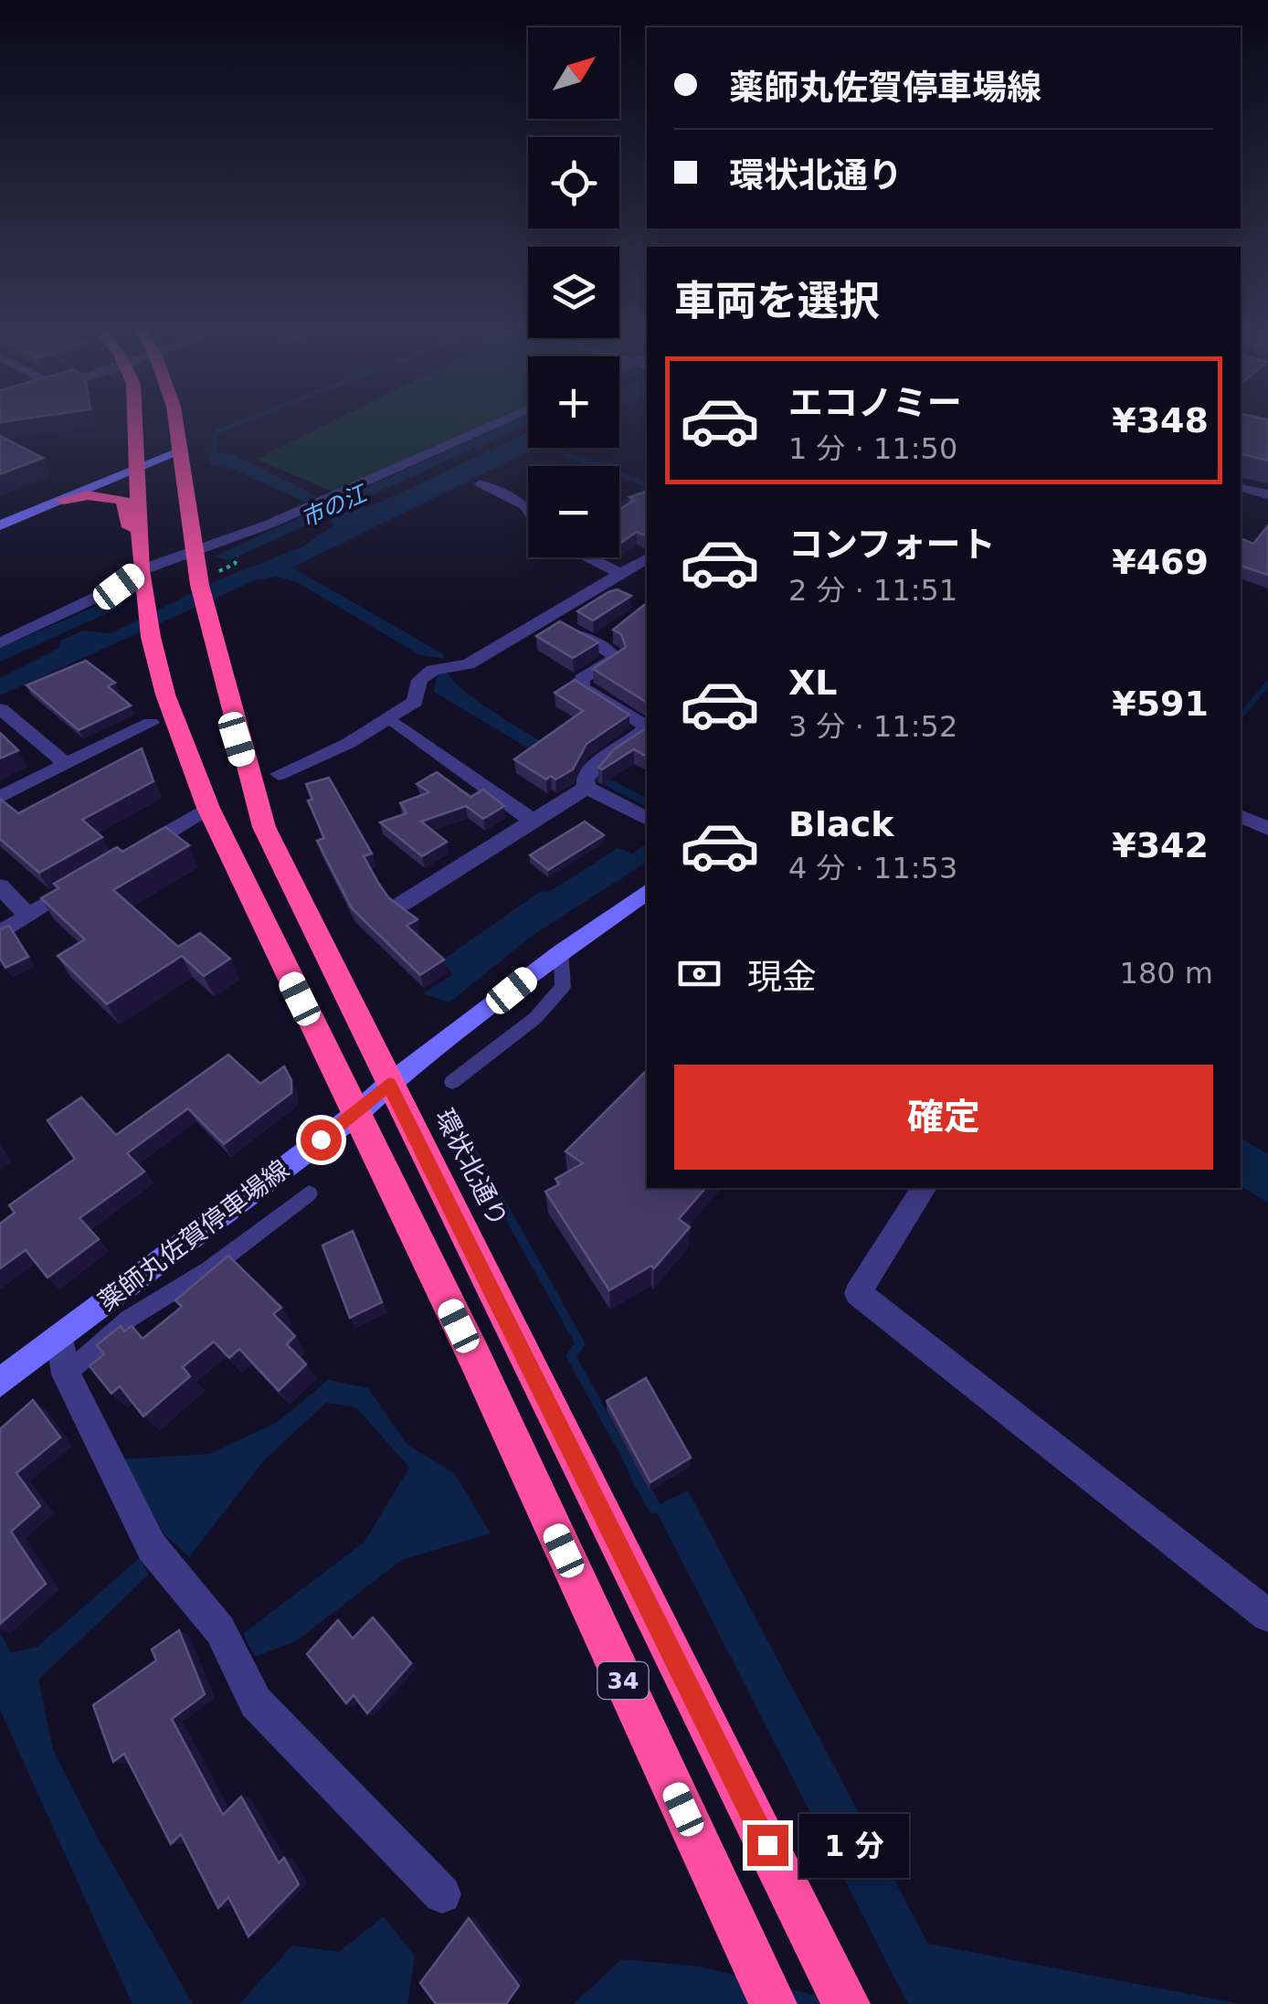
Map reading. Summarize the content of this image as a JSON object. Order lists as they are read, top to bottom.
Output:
{
  "streets": {
    "highway": ["環状北通り", "34"],
    "main road": ["薬師丸佐賀停車場線"]
  },
  "crossings": [
    ["環状北通り", "薬師丸佐賀停車場線"],
    ["薬師丸佐賀停車場線", "34"]
  ],
  "water": ["市の江"],
  "north": "top right",
  "page": {
    "map_buttons": ["+", "−"],
    "banner": ["薬師丸佐賀停車場線", "環状北通り"],
    "heading": "車両を選択",
    "list": [
      {
        "name": "エコノミー",
        "note": "1 分 · 11:50",
        "value": "¥348"
      },
      {
        "name": "コンフォート",
        "note": "2 分 · 11:51",
        "value": "¥469"
      },
      {
        "name": "XL",
        "note": "3 分 · 11:52",
        "value": "¥591"
      },
      {
        "name": "Black",
        "note": "4 分 · 11:53",
        "value": "¥342"
      }
    ],
    "pay": ["現金", "180 m"],
    "buttons": "確定",
    "bubble": "1 分"
  }
}
